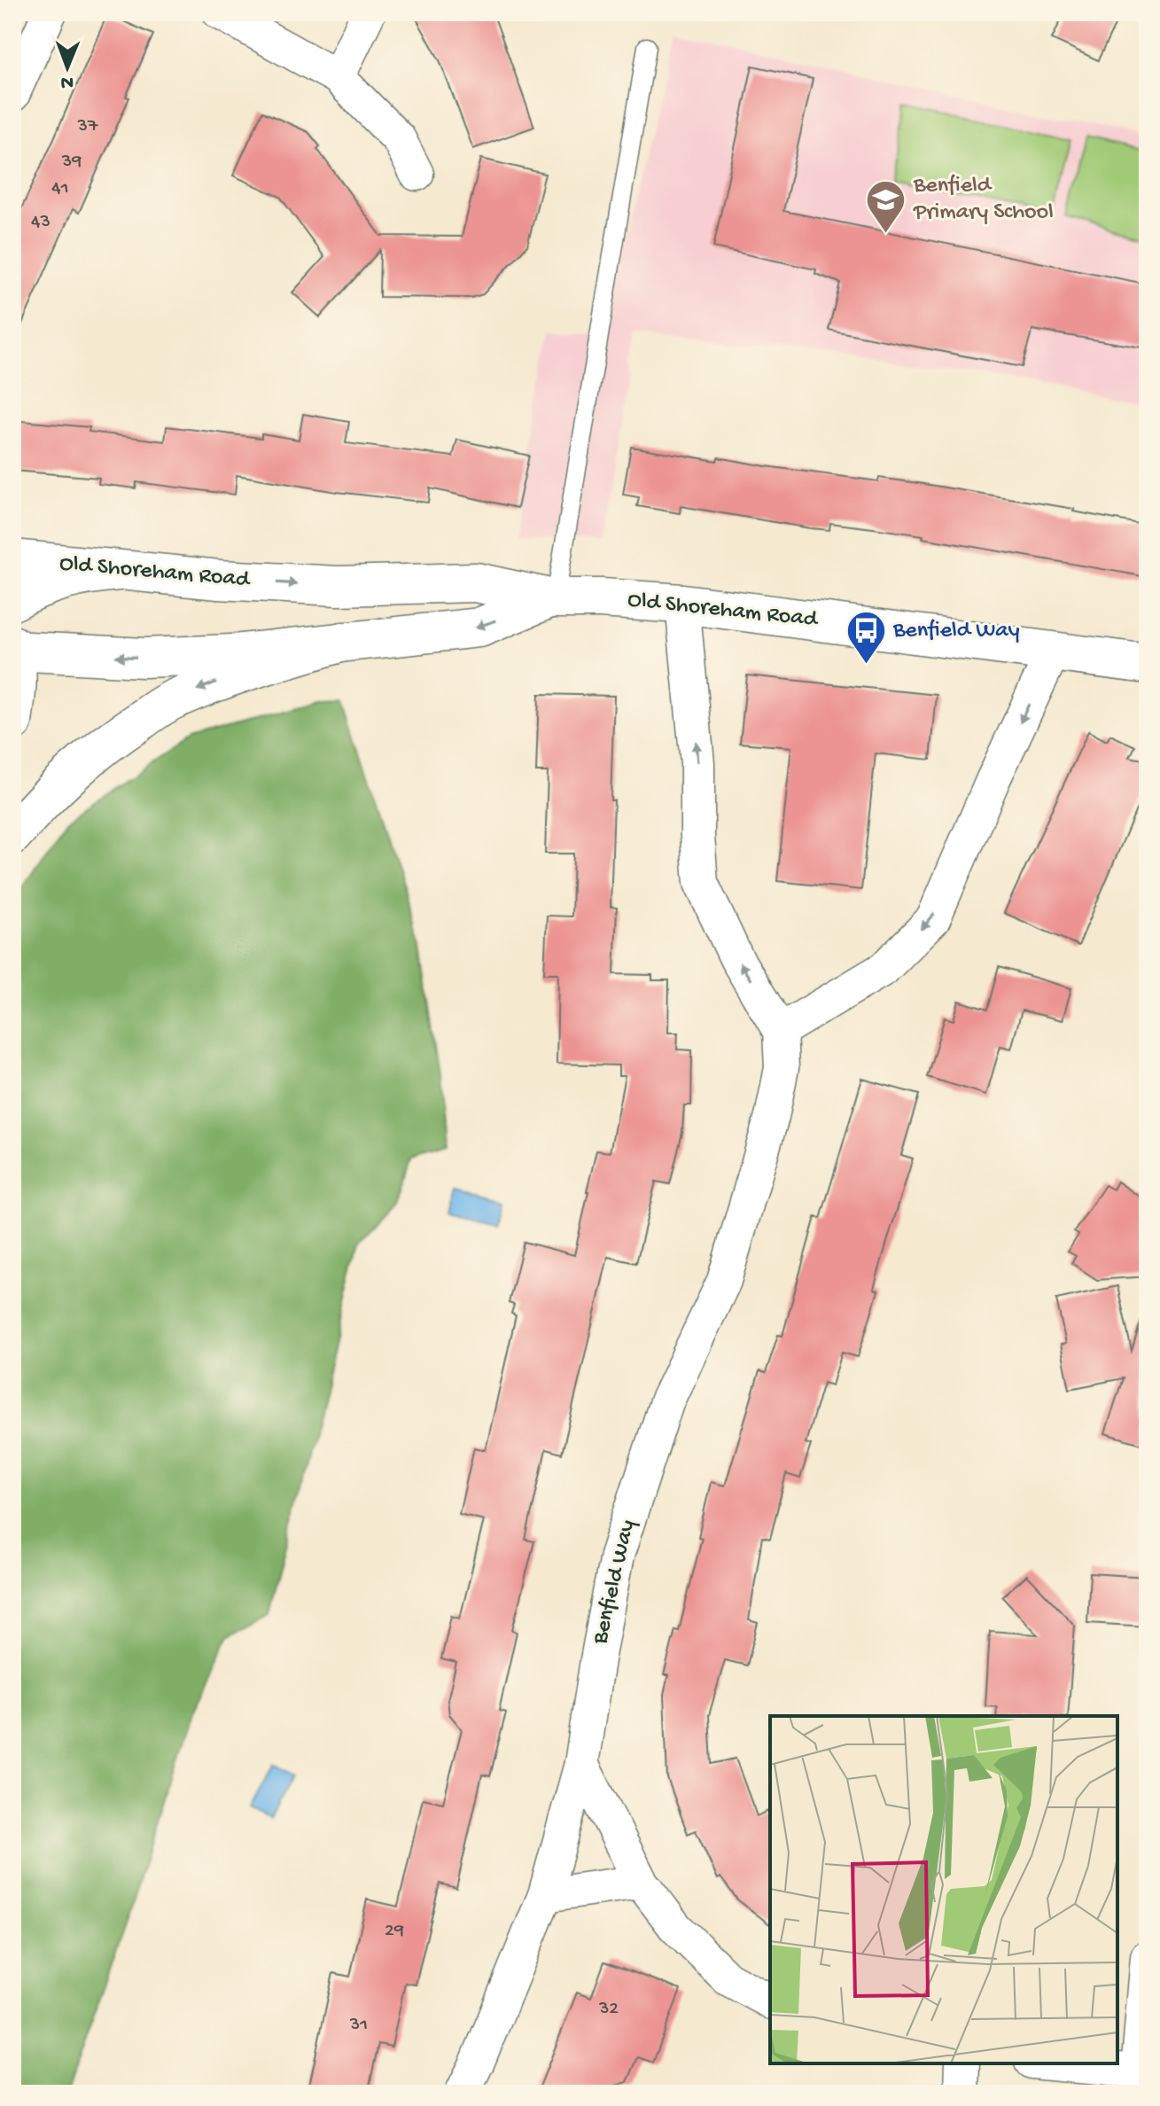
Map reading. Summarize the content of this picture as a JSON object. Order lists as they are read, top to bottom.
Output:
{
  "streets": {
    "main road": ["Old Shoreham Road"],
    "street": ["Benfield Way"]
  },
  "crossings": [
    ["Old Shoreham Road", "Benfield Way"]
  ],
  "places": {
    "school or university": ["Benfield Primary School"],
    "bus stop": ["Benfield Way"]
  },
  "house_numbers": [
    "37",
    "39",
    "41",
    "43",
    "29",
    "32",
    "31"
  ],
  "north": "bottom"
}
